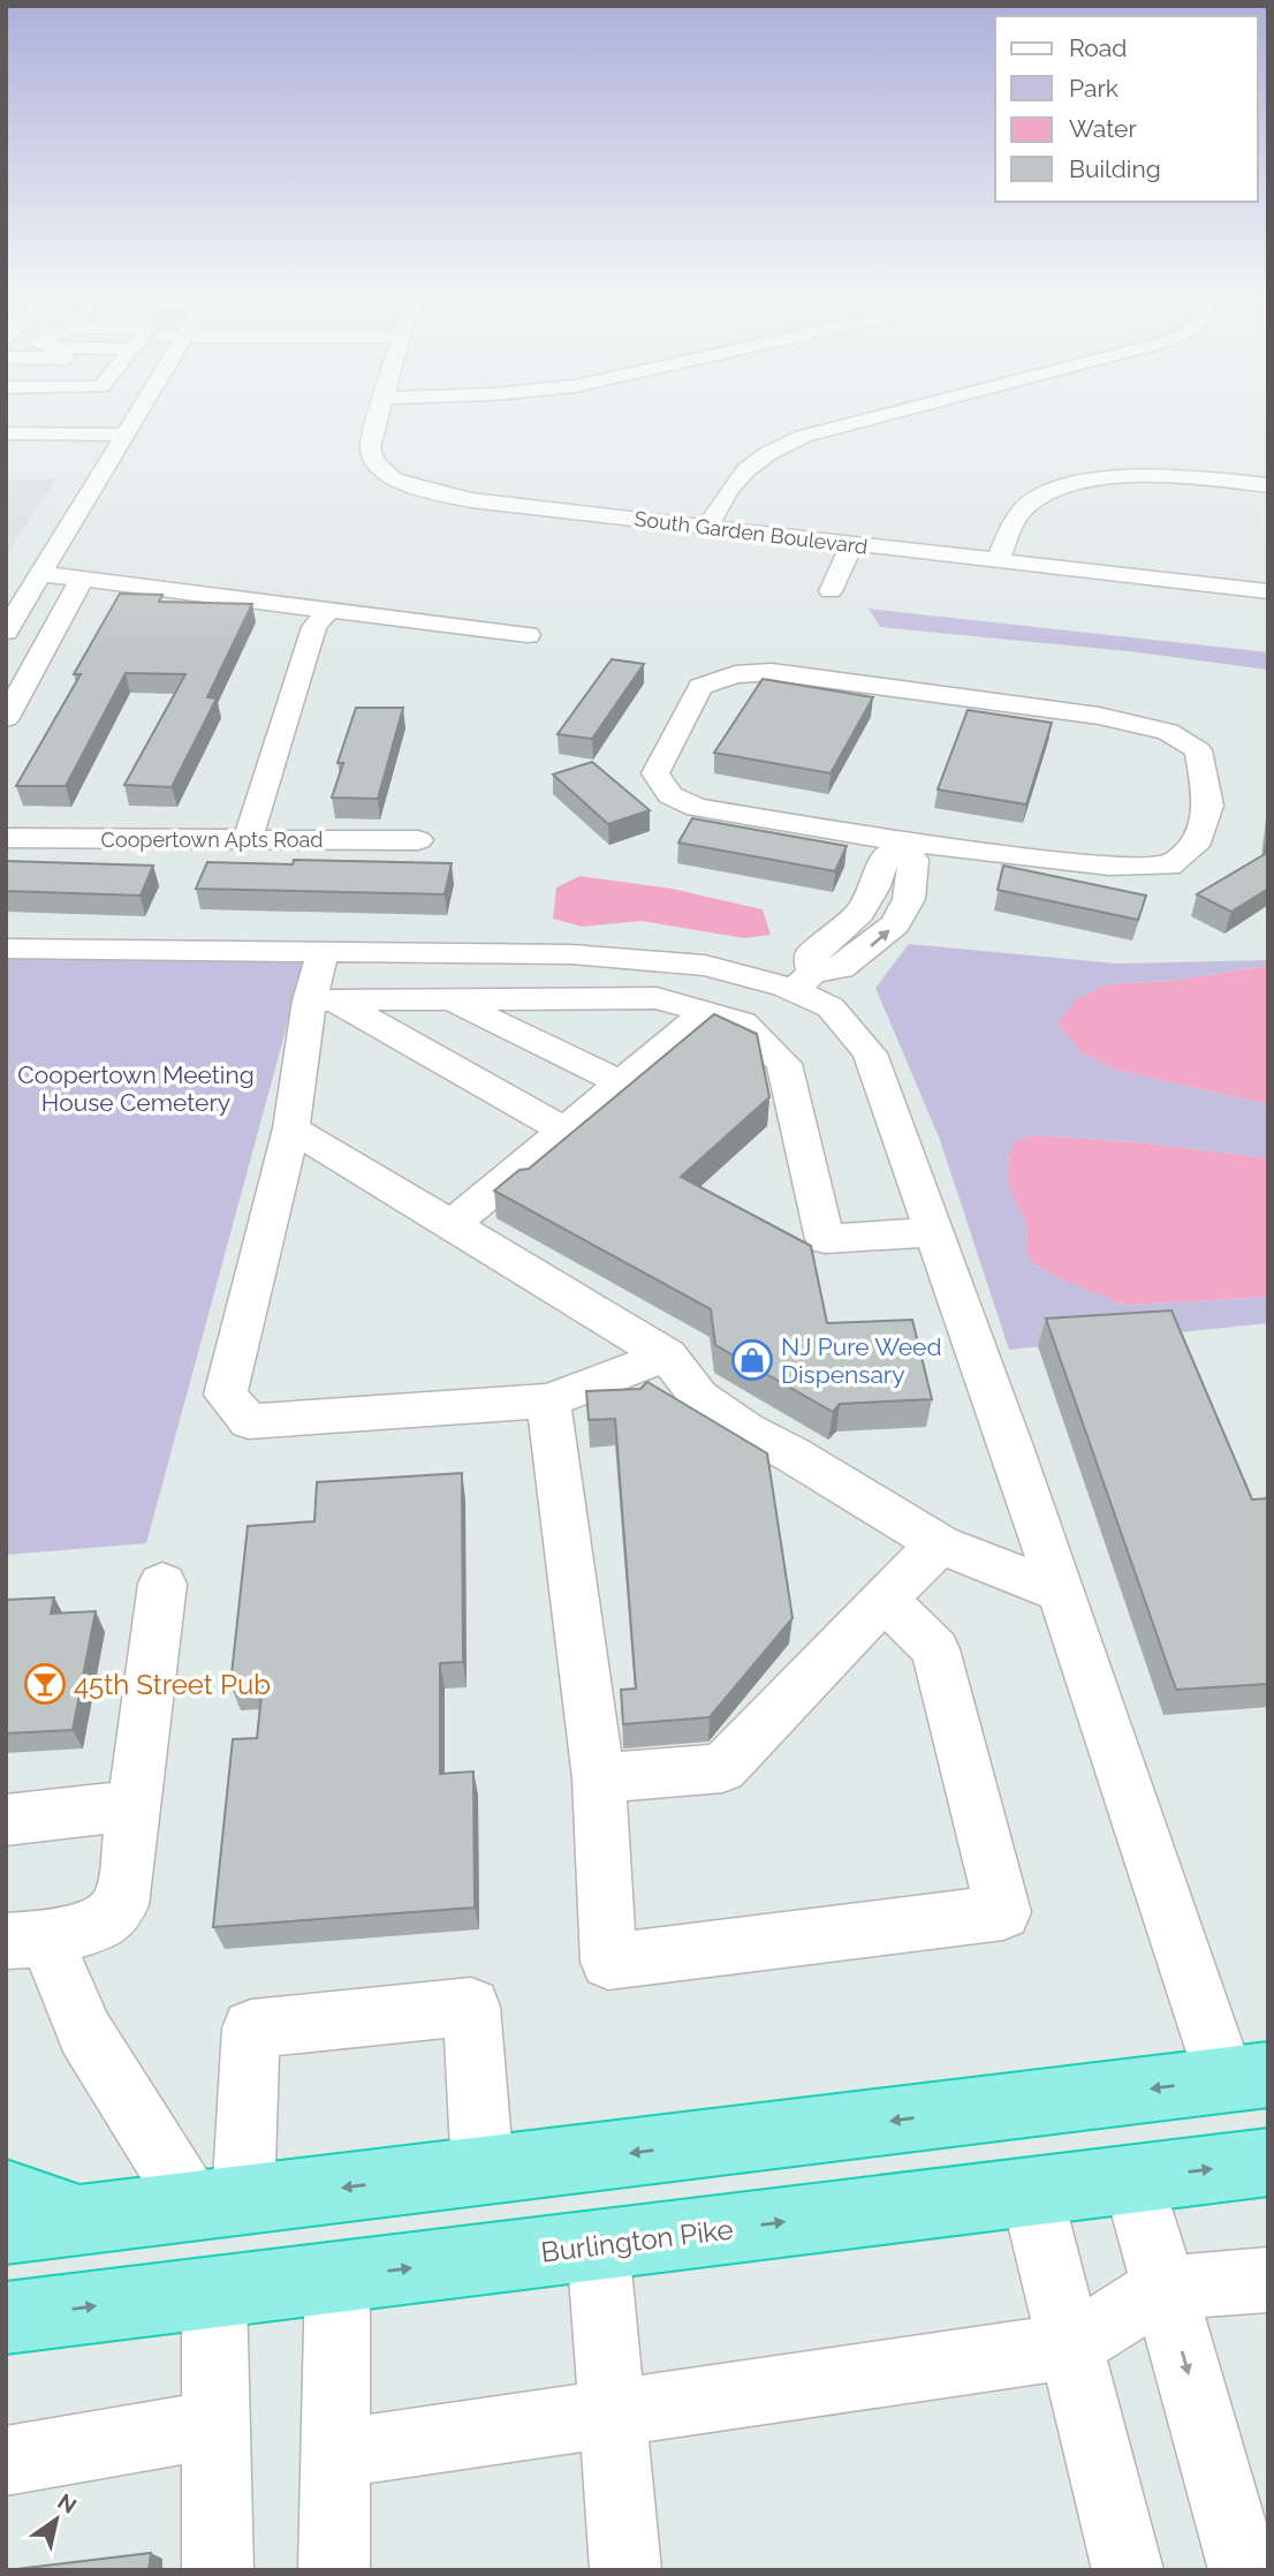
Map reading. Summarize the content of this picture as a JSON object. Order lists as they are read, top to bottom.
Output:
{
  "streets": {
    "highway": ["Burlington Pike"],
    "street": ["South Garden Boulevard", "Coopertown Apts Road"]
  },
  "parks": ["Coopertown Meeting House Cemetery"],
  "places": {
    "shop": ["NJ Pure Weed Dispensary"],
    "bar": ["45th Street Pub"]
  },
  "legend": [
    "Road",
    "Park",
    "Water",
    "Building"
  ],
  "north": "top right"
}
